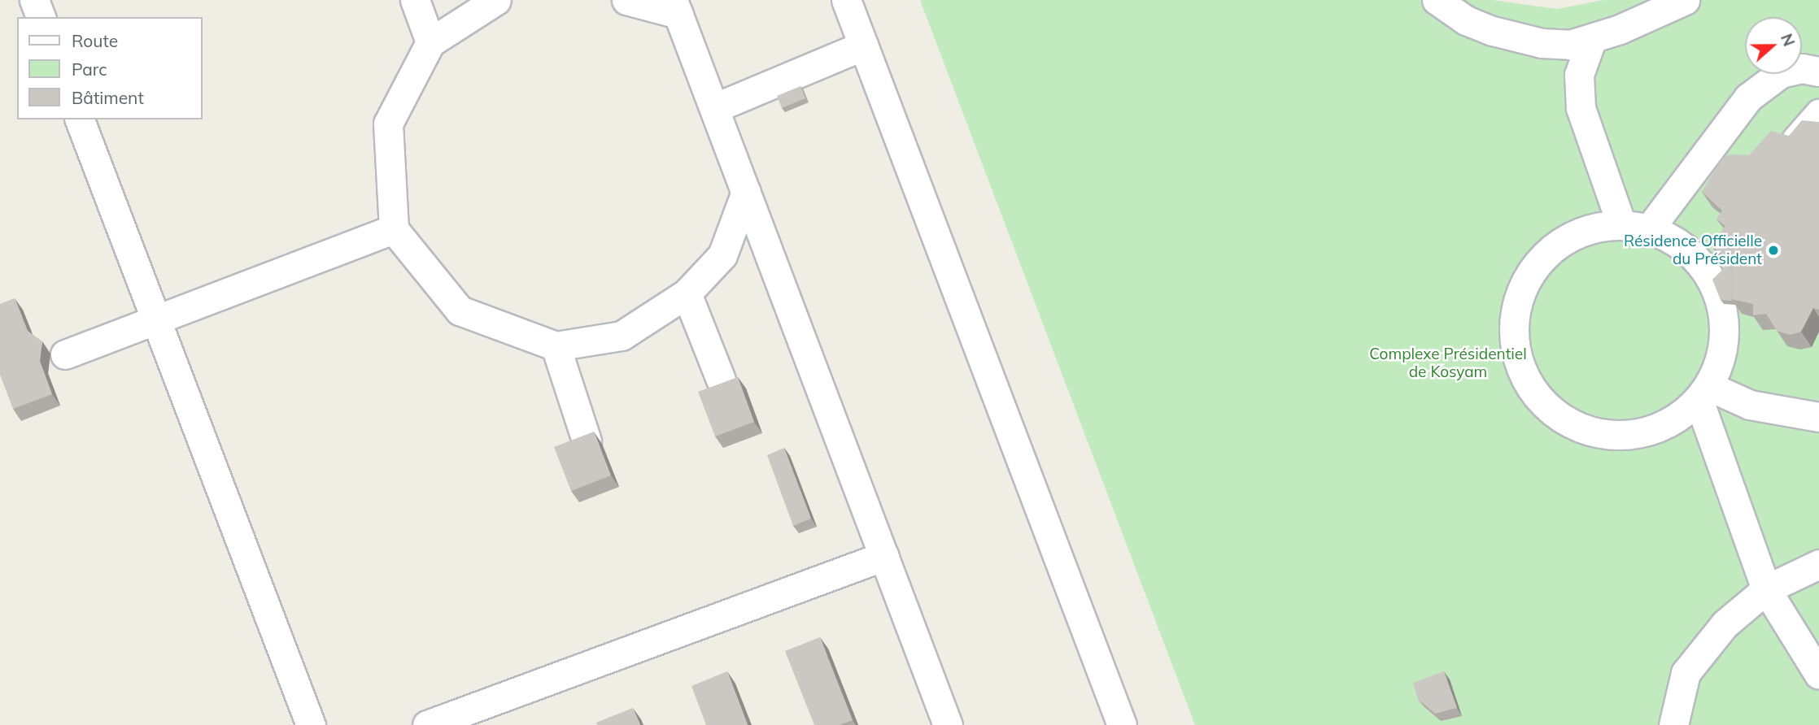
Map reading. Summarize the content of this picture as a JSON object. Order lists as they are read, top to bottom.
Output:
{
  "parks": ["Complexe Présidentiel de Kosyam"],
  "places": ["Résidence Officielle du Président"],
  "legend": ["Route", "Parc", "Bâtiment"],
  "north": "right"
}
